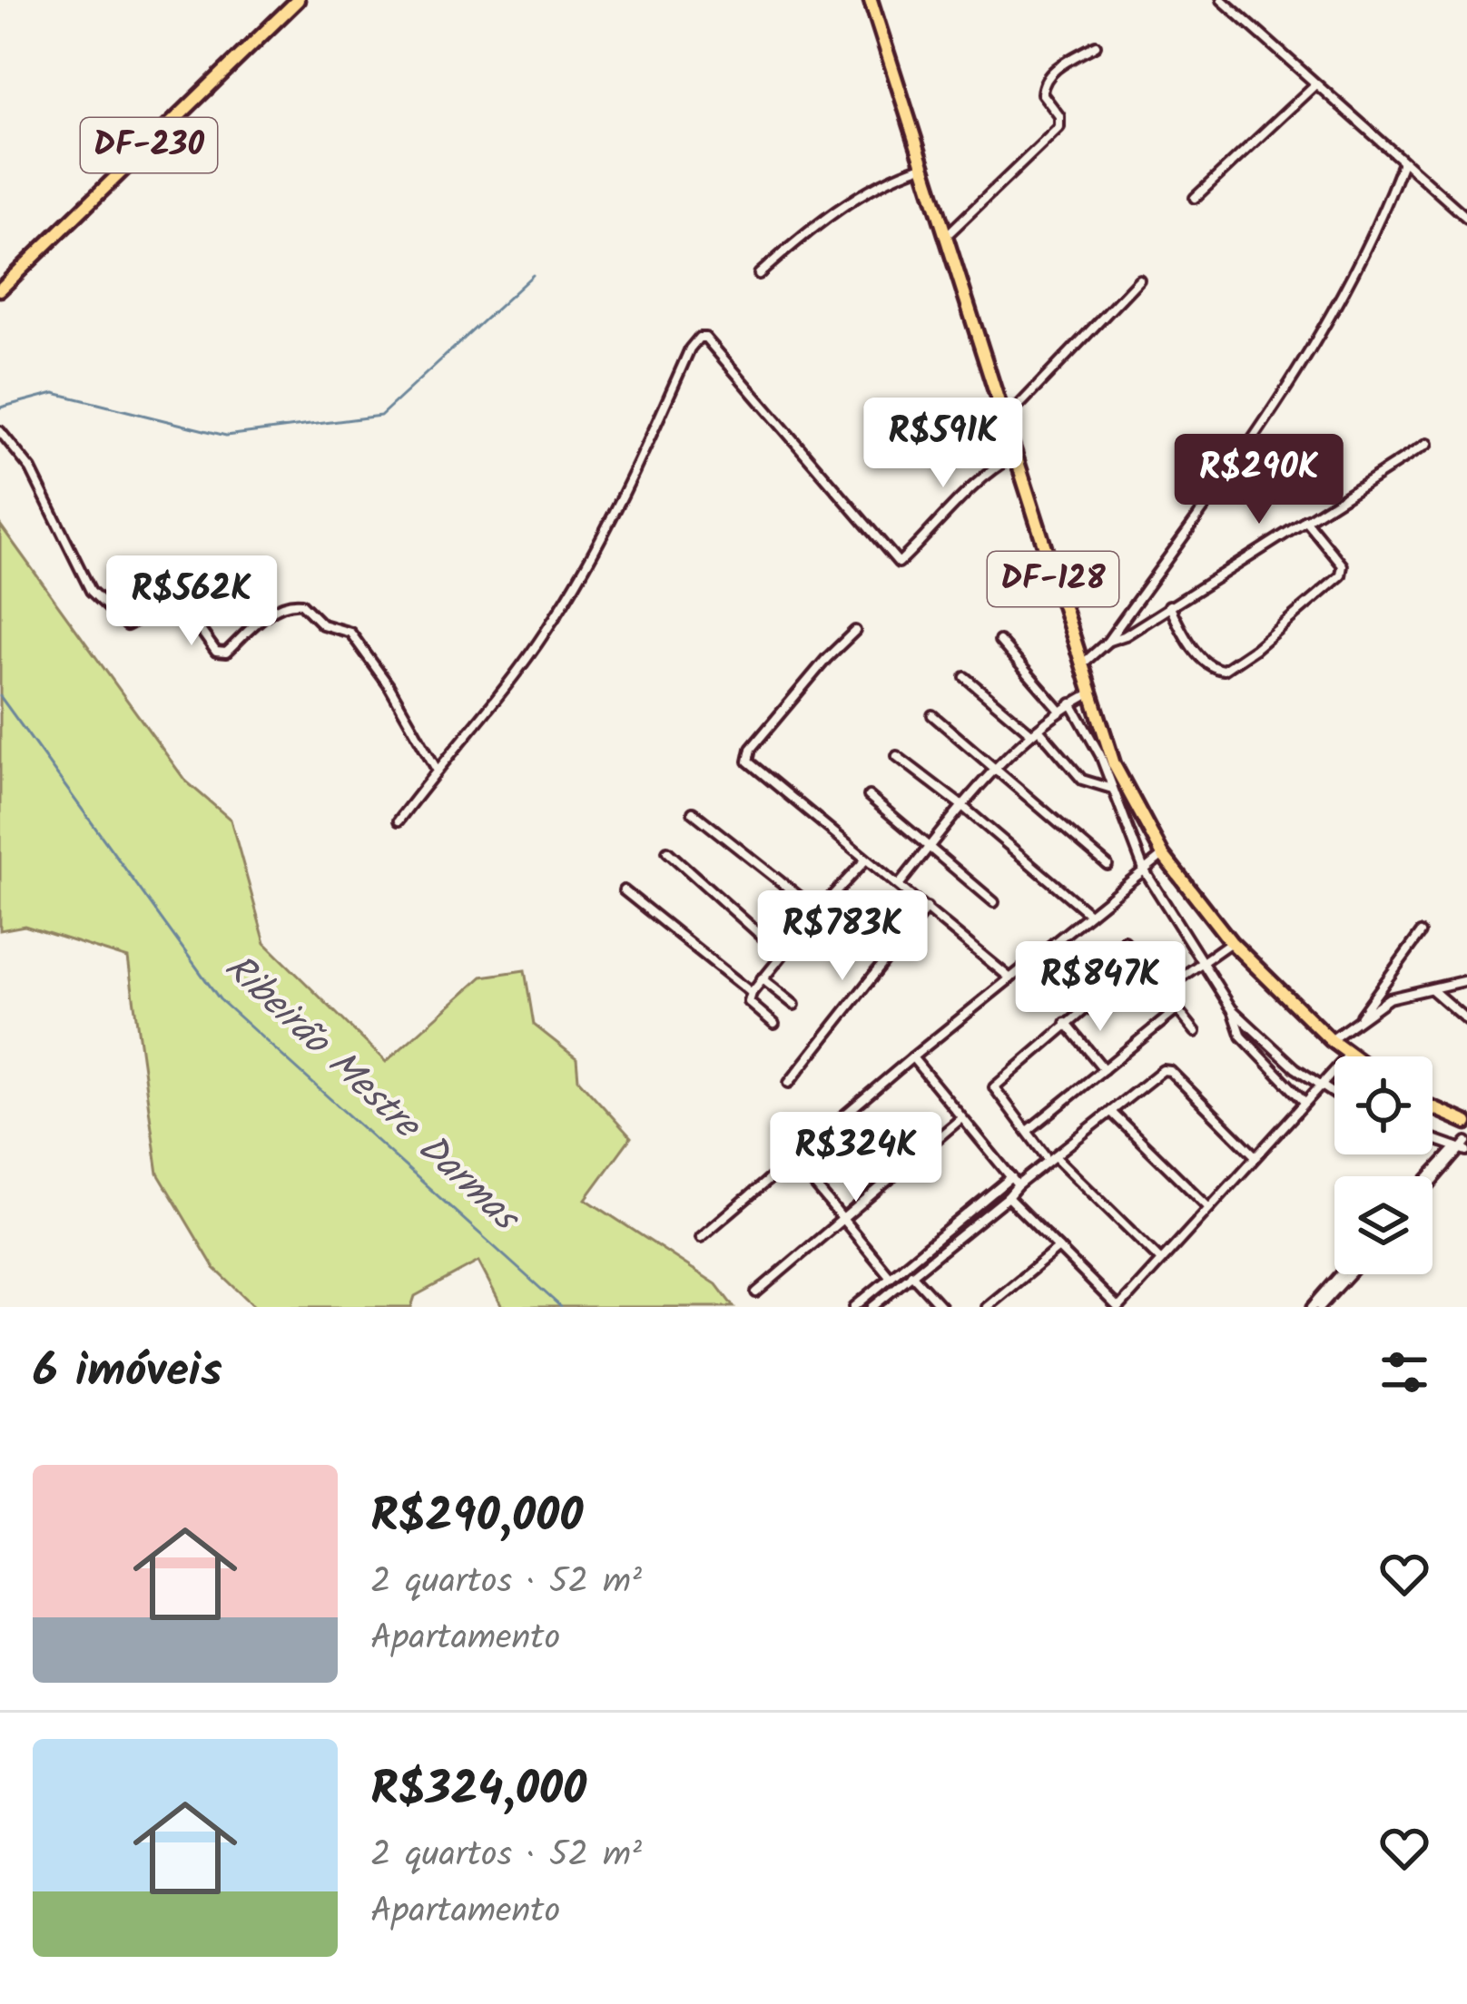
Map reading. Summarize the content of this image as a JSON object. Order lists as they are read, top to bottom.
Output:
{
  "streets": {
    "main road": ["DF-230", "DF-128"]
  },
  "water": ["Ribeirão Mestre Darmas"],
  "page": {
    "price": [
      "R$591K",
      "R$290K",
      "R$562K",
      "R$783K",
      "R$847K",
      "R$324K"
    ],
    "heading": "6 imóveis",
    "list": [
      {
        "name": "R$290,000",
        "note": "2 quartos · 52 m² · Apartamento"
      },
      {
        "name": "R$324,000",
        "note": "2 quartos · 52 m² · Apartamento"
      }
    ]
  }
}
